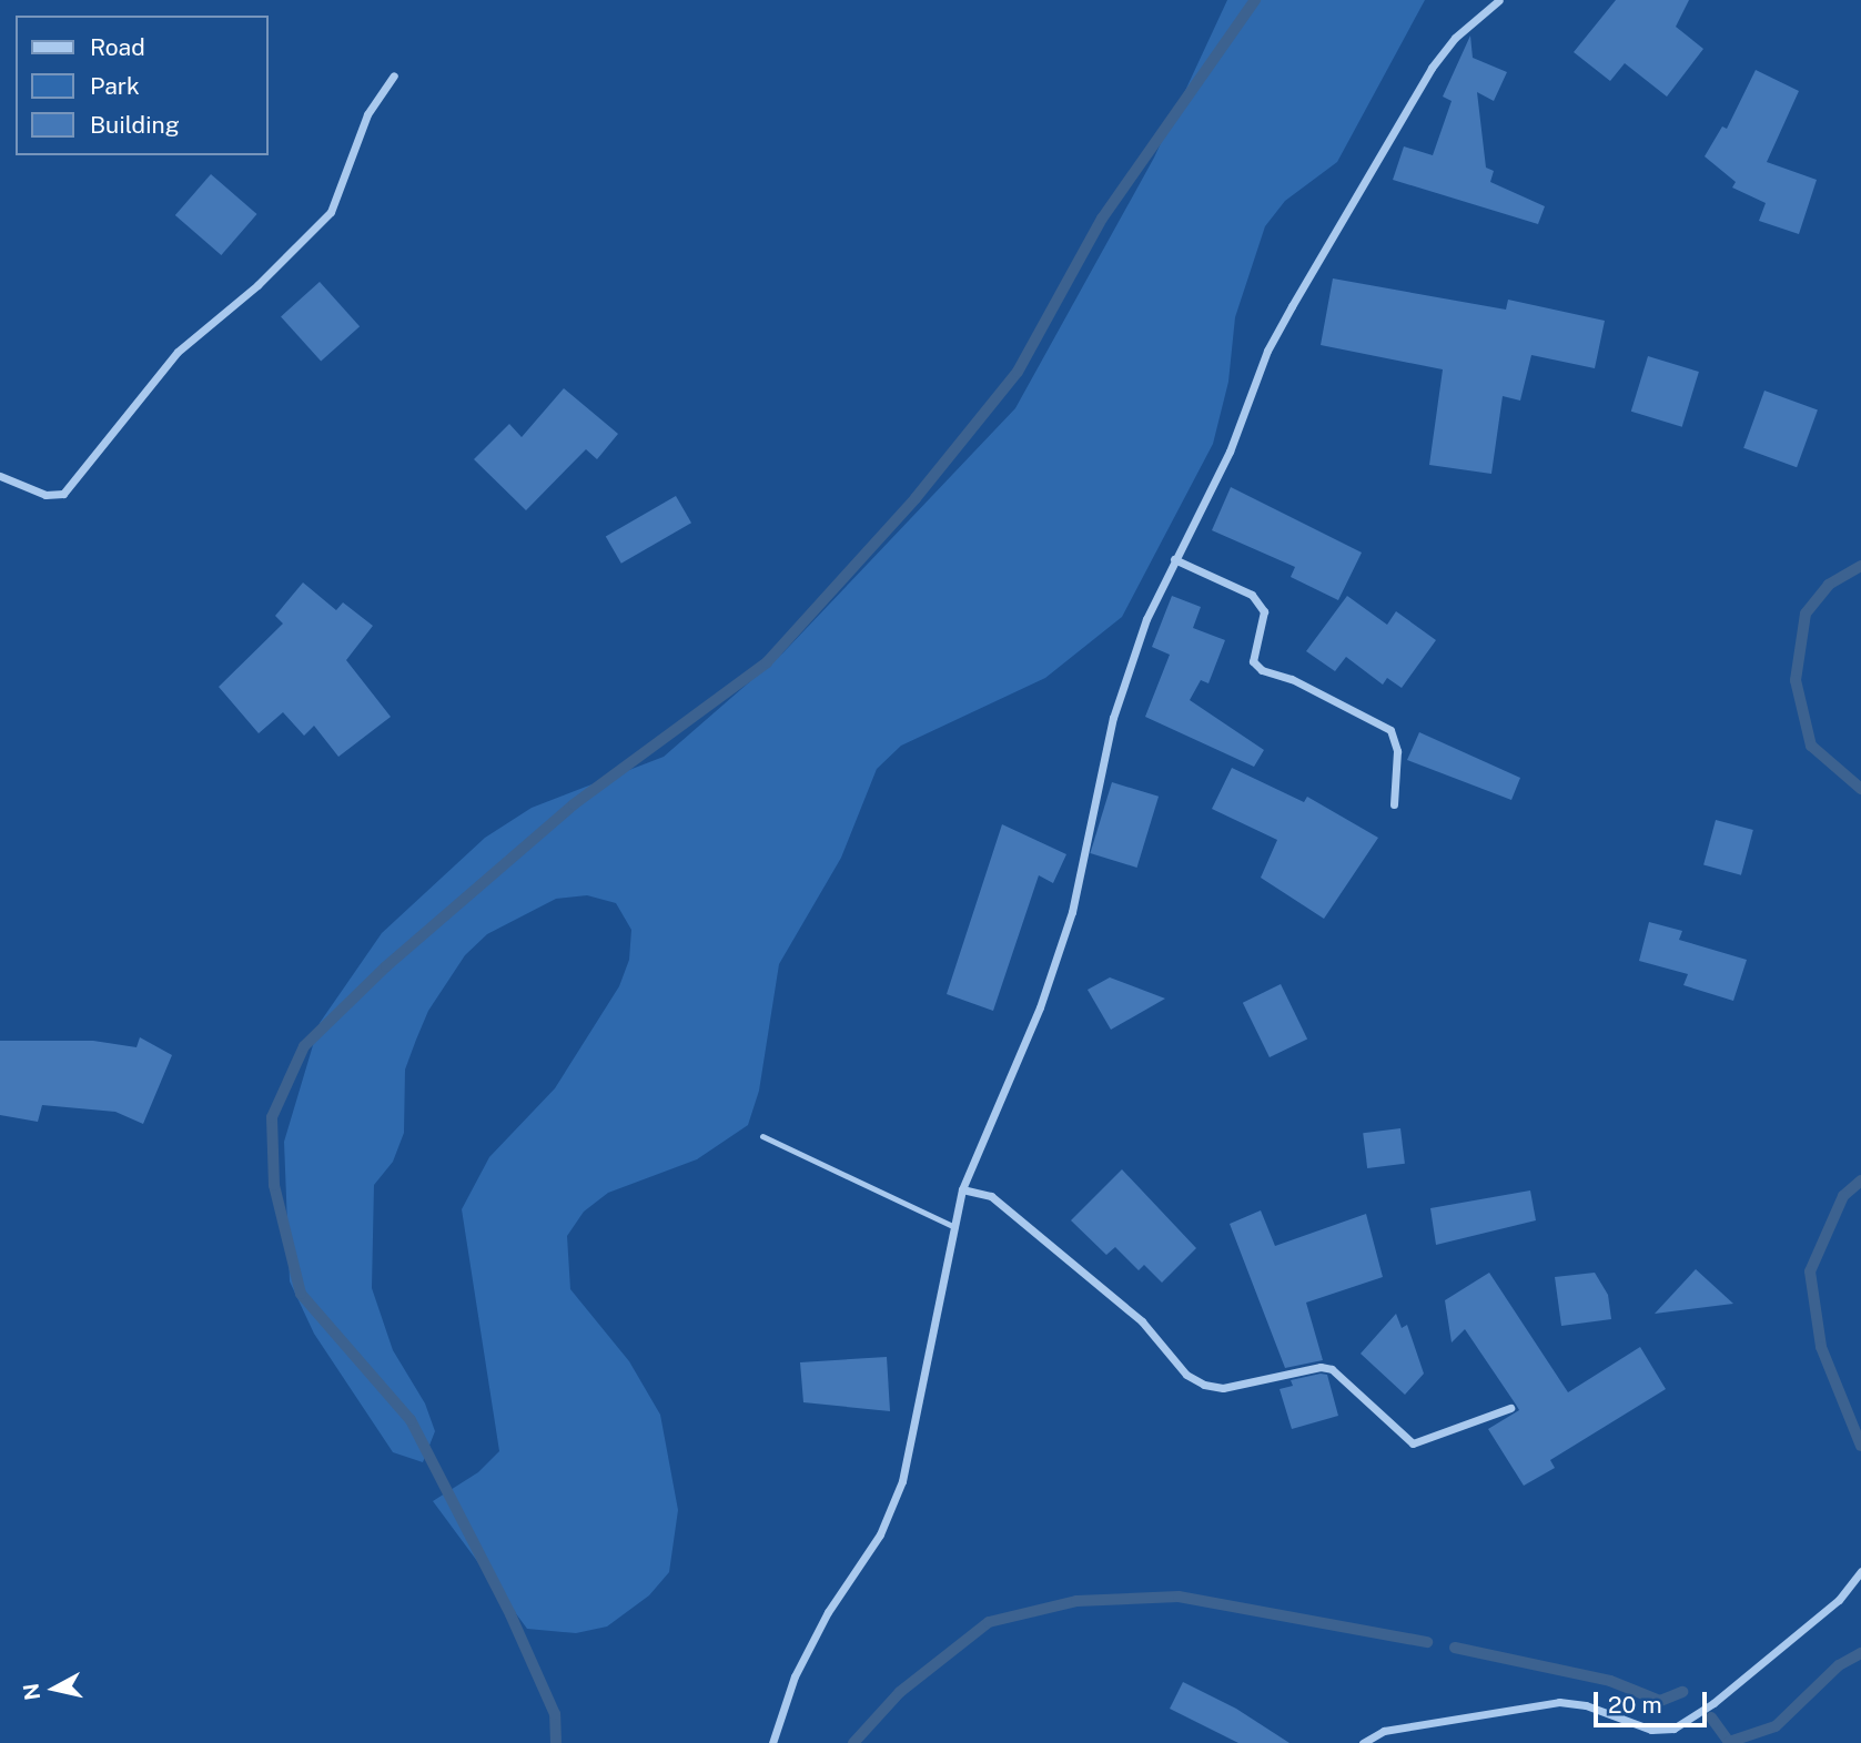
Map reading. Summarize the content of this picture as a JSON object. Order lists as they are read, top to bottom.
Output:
{
  "legend": ["Road", "Park", "Building"],
  "scale_bar": "20 m",
  "north": "left"
}
